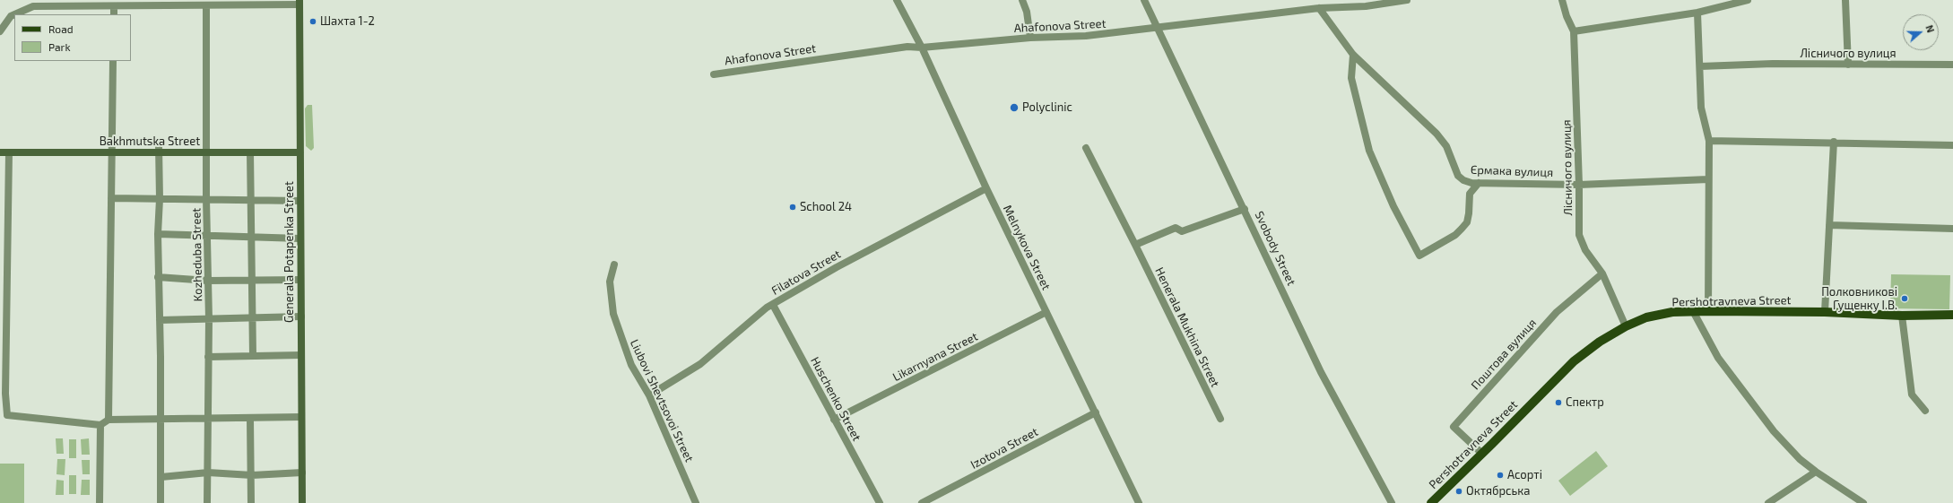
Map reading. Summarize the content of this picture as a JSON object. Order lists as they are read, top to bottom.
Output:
{
  "streets": {
    "main road": ["Bakhmutska Street", "Generala Potapenka Street", "Pershotravneva Street"],
    "street": [
      "Ahafonova Street",
      "Лісничого вулиця",
      "Єрмака вулиця",
      "Melnykova Street",
      "Svobody Street",
      "Kozheduba Street",
      "Filatova Street",
      "Henerala Mukhina Street",
      "Поштова вулиця",
      "Likarnyana Street",
      "Huschenko Street",
      "Liubovi Shevtsovoi Street",
      "Izotova Street"
    ]
  },
  "crossings": [
    ["Ahafonova Street", "Єрмака вулиця"],
    ["Ahafonova Street", "Melnykova Street"],
    ["Ahafonova Street", "Svobody Street"],
    ["Лісничого вулиця", "Єрмака вулиця"],
    ["Лісничого вулиця", "Pershotravneva Street"],
    ["Лісничого вулиця", "Поштова вулиця"],
    ["Bakhmutska Street", "Generala Potapenka Street"],
    ["Bakhmutska Street", "Kozheduba Street"],
    ["Melnykova Street", "Filatova Street"],
    ["Melnykova Street", "Likarnyana Street"],
    ["Melnykova Street", "Izotova Street"],
    ["Filatova Street", "Huschenko Street"],
    ["Filatova Street", "Liubovi Shevtsovoi Street"],
    ["Pershotravneva Street", "Поштова вулиця"],
    ["Likarnyana Street", "Huschenko Street"]
  ],
  "places": [
    "Шахта 1-2",
    "Polyclinic",
    "School 24",
    "Полковникові Гущенку І.В.",
    "Спектр",
    "Асорті",
    "Октябрська"
  ],
  "legend": ["Road", "Park"],
  "north": "right"
}
